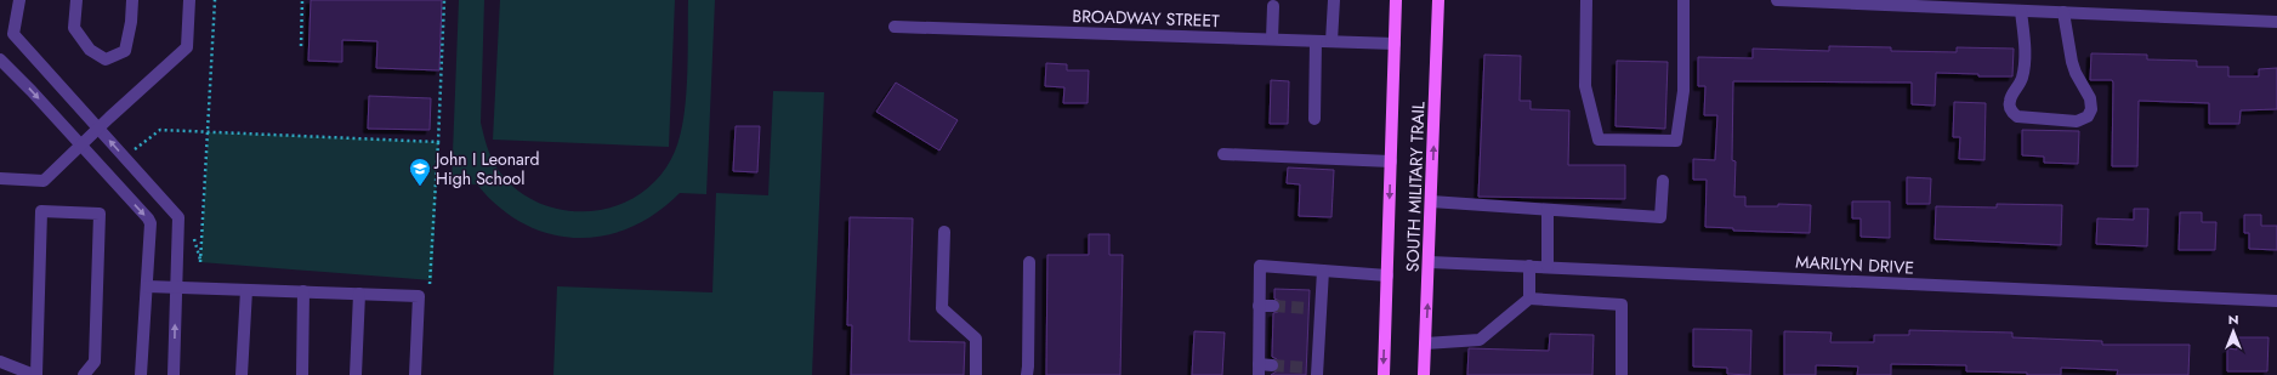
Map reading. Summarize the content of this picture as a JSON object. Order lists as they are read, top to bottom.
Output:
{
  "streets": {
    "main road": ["SOUTH MILITARY TRAIL"],
    "street": ["BROADWAY STREET", "MARILYN DRIVE"]
  },
  "crossings": [
    ["BROADWAY STREET", "SOUTH MILITARY TRAIL"],
    ["SOUTH MILITARY TRAIL", "MARILYN DRIVE"]
  ],
  "places": {
    "school or university": ["John I Leonard High School"]
  },
  "north": "top"
}
